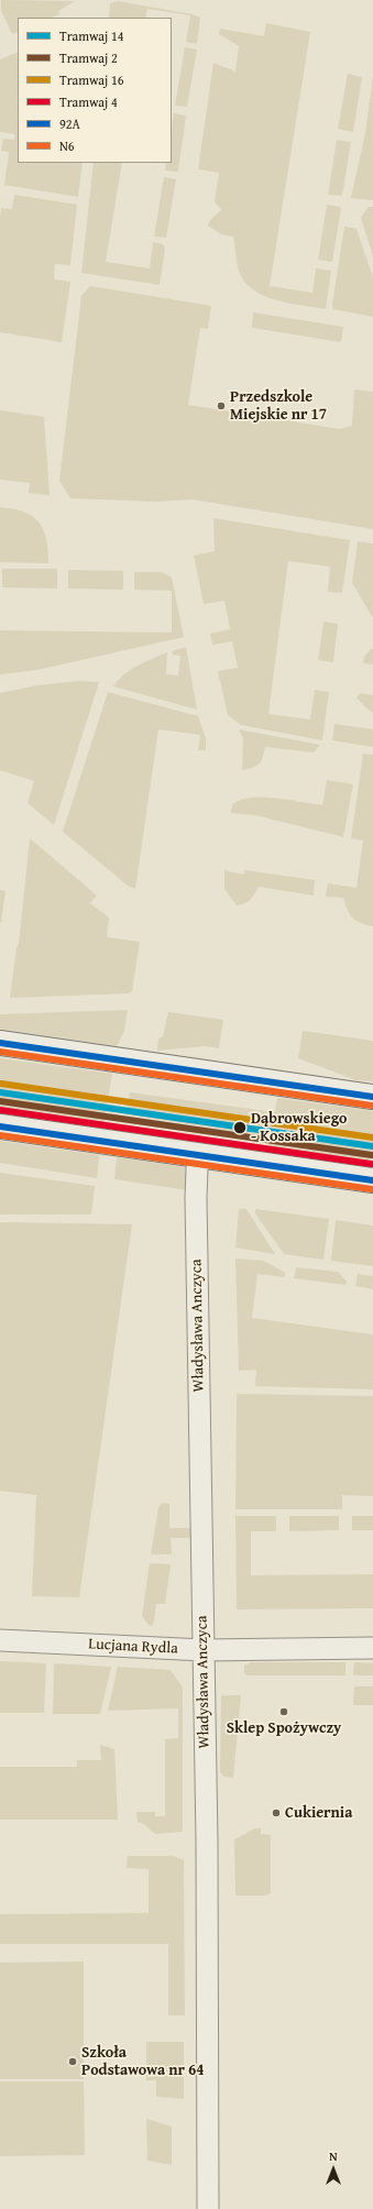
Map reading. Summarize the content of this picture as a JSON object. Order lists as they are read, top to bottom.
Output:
{
  "streets": {
    "street": ["Władysława Anczyca", "Lucjana Rydla"]
  },
  "crossings": [
    ["Władysława Anczyca", "Lucjana Rydla"]
  ],
  "places": [
    "Przedszkole Miejskie nr 17",
    "Dąbrowskiego - Kossaka",
    "Sklep Spożywczy",
    "Cukiernia",
    "Szkoła Podstawowa nr 64"
  ],
  "lines": [
    "transit line 92A",
    "transit line N6",
    "tram line 16",
    "tram line 14",
    "tram line 2",
    "tram line 4"
  ],
  "legend": [
    "Tramwaj 14",
    "Tramwaj 2",
    "Tramwaj 16",
    "Tramwaj 4",
    "92A",
    "N6"
  ],
  "north": "top"
}
